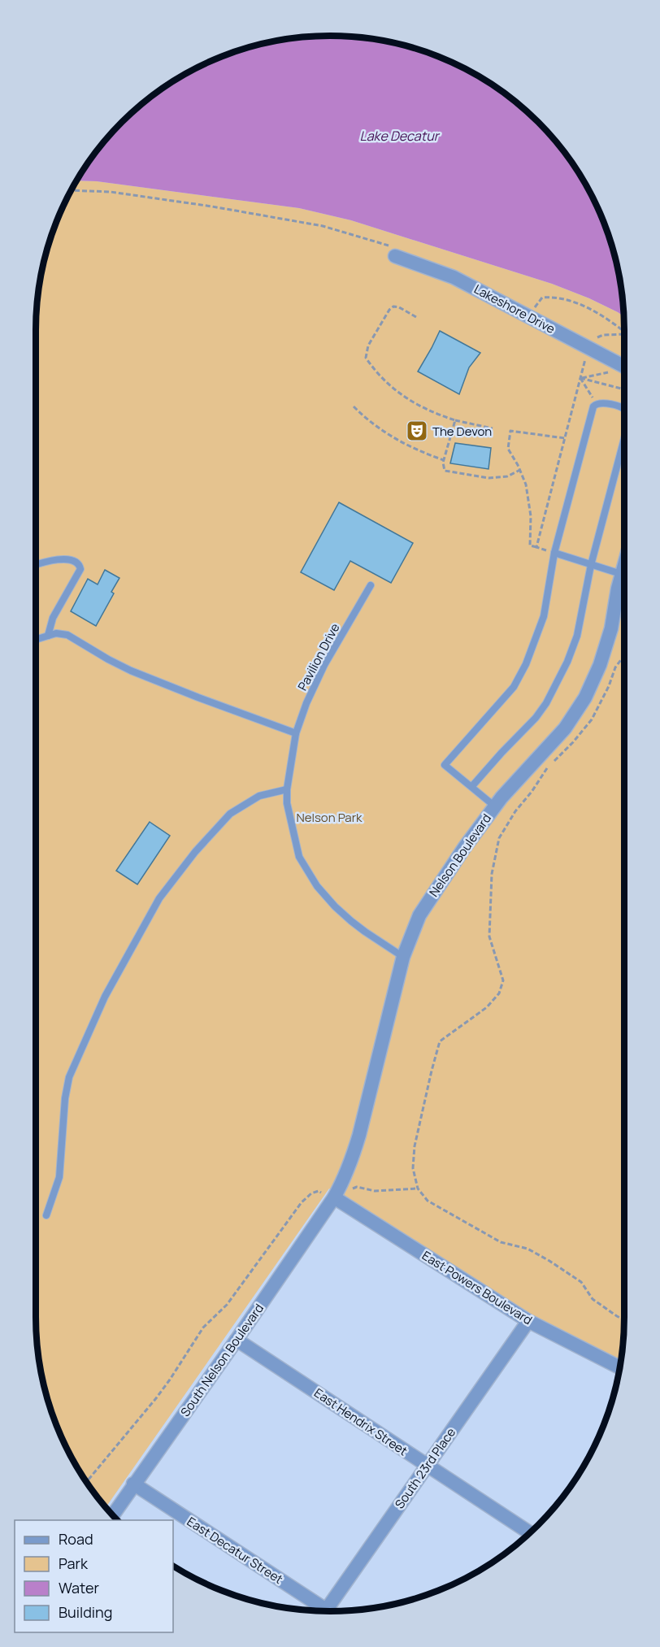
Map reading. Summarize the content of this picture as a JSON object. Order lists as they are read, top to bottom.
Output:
{
  "streets": {
    "street": [
      "Lakeshore Drive",
      "Nelson Boulevard",
      "East Powers Boulevard",
      "South Nelson Boulevard",
      "East Hendrix Street",
      "South 23rd Place",
      "East Decatur Street"
    ],
    "lane": ["Pavilion Drive"]
  },
  "crossings": [
    ["Pavilion Drive", "Nelson Boulevard"],
    ["Nelson Boulevard", "East Powers Boulevard"],
    ["Nelson Boulevard", "South Nelson Boulevard"],
    ["East Powers Boulevard", "South Nelson Boulevard"],
    ["East Powers Boulevard", "South 23rd Place"],
    ["South Nelson Boulevard", "East Hendrix Street"],
    ["South Nelson Boulevard", "East Decatur Street"],
    ["East Hendrix Street", "South 23rd Place"]
  ],
  "water": ["Lake Decatur"],
  "parks": ["Nelson Park"],
  "places": {
    "theatre": ["The Devon"]
  },
  "legend": [
    "Road",
    "Park",
    "Water",
    "Building"
  ]
}
